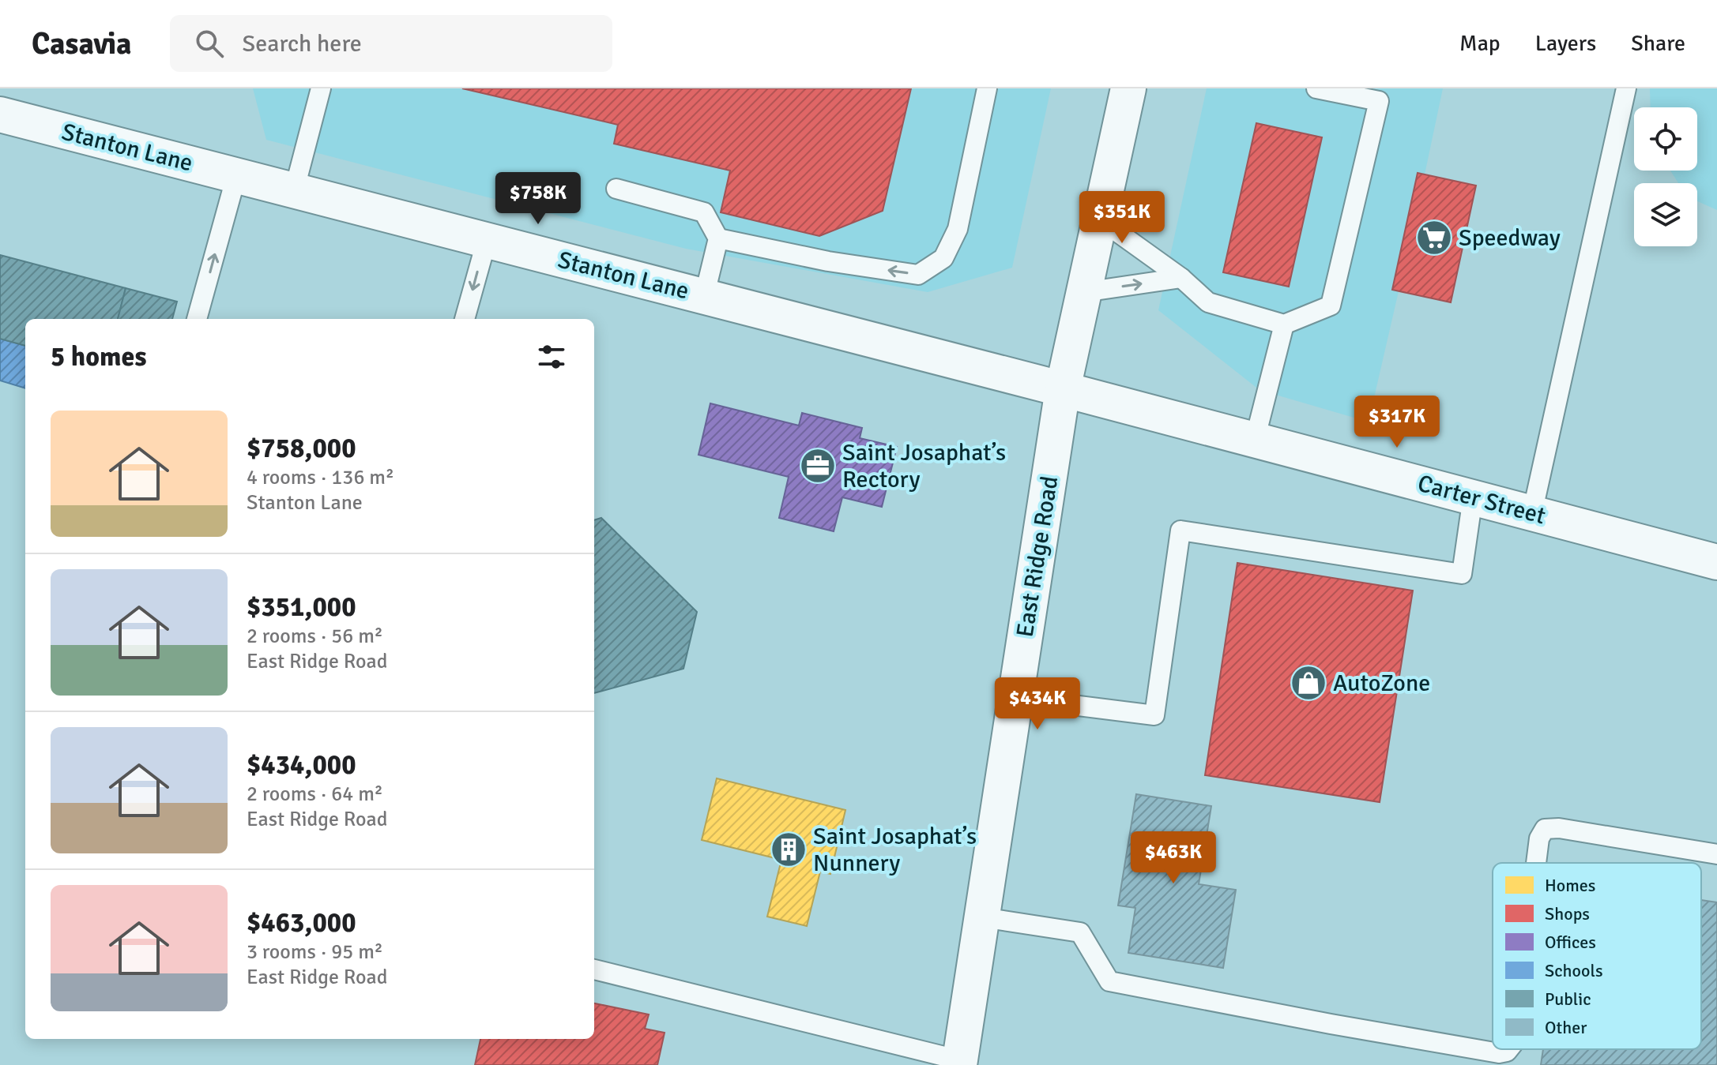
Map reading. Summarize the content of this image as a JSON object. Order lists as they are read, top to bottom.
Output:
{
  "streets": {
    "main road": ["Stanton Lane", "Carter Street", "East Ridge Road"]
  },
  "crossings": [
    ["Stanton Lane", "Carter Street"],
    ["Stanton Lane", "East Ridge Road"],
    ["Carter Street", "East Ridge Road"]
  ],
  "places": {
    "supermarket": ["Speedway"],
    "office": ["Saint Josaphat’s Rectory"],
    "shop": ["AutoZone"],
    "building": ["Saint Josaphat’s Nunnery"]
  },
  "legend": [
    "Homes",
    "Shops",
    "Offices",
    "Schools",
    "Public",
    "Other"
  ],
  "page": {
    "header": "Casavia",
    "search": "Search here",
    "nav": ["Map", "Layers", "Share"],
    "price": [
      "$758K",
      "$351K",
      "$317K",
      "$434K",
      "$463K"
    ],
    "heading": "5 homes",
    "list": [
      {
        "name": "$758,000",
        "note": "4 rooms · 136 m² · Stanton Lane"
      },
      {
        "name": "$351,000",
        "note": "2 rooms · 56 m² · East Ridge Road"
      },
      {
        "name": "$434,000",
        "note": "2 rooms · 64 m² · East Ridge Road"
      },
      {
        "name": "$463,000",
        "note": "3 rooms · 95 m² · East Ridge Road"
      }
    ]
  }
}
